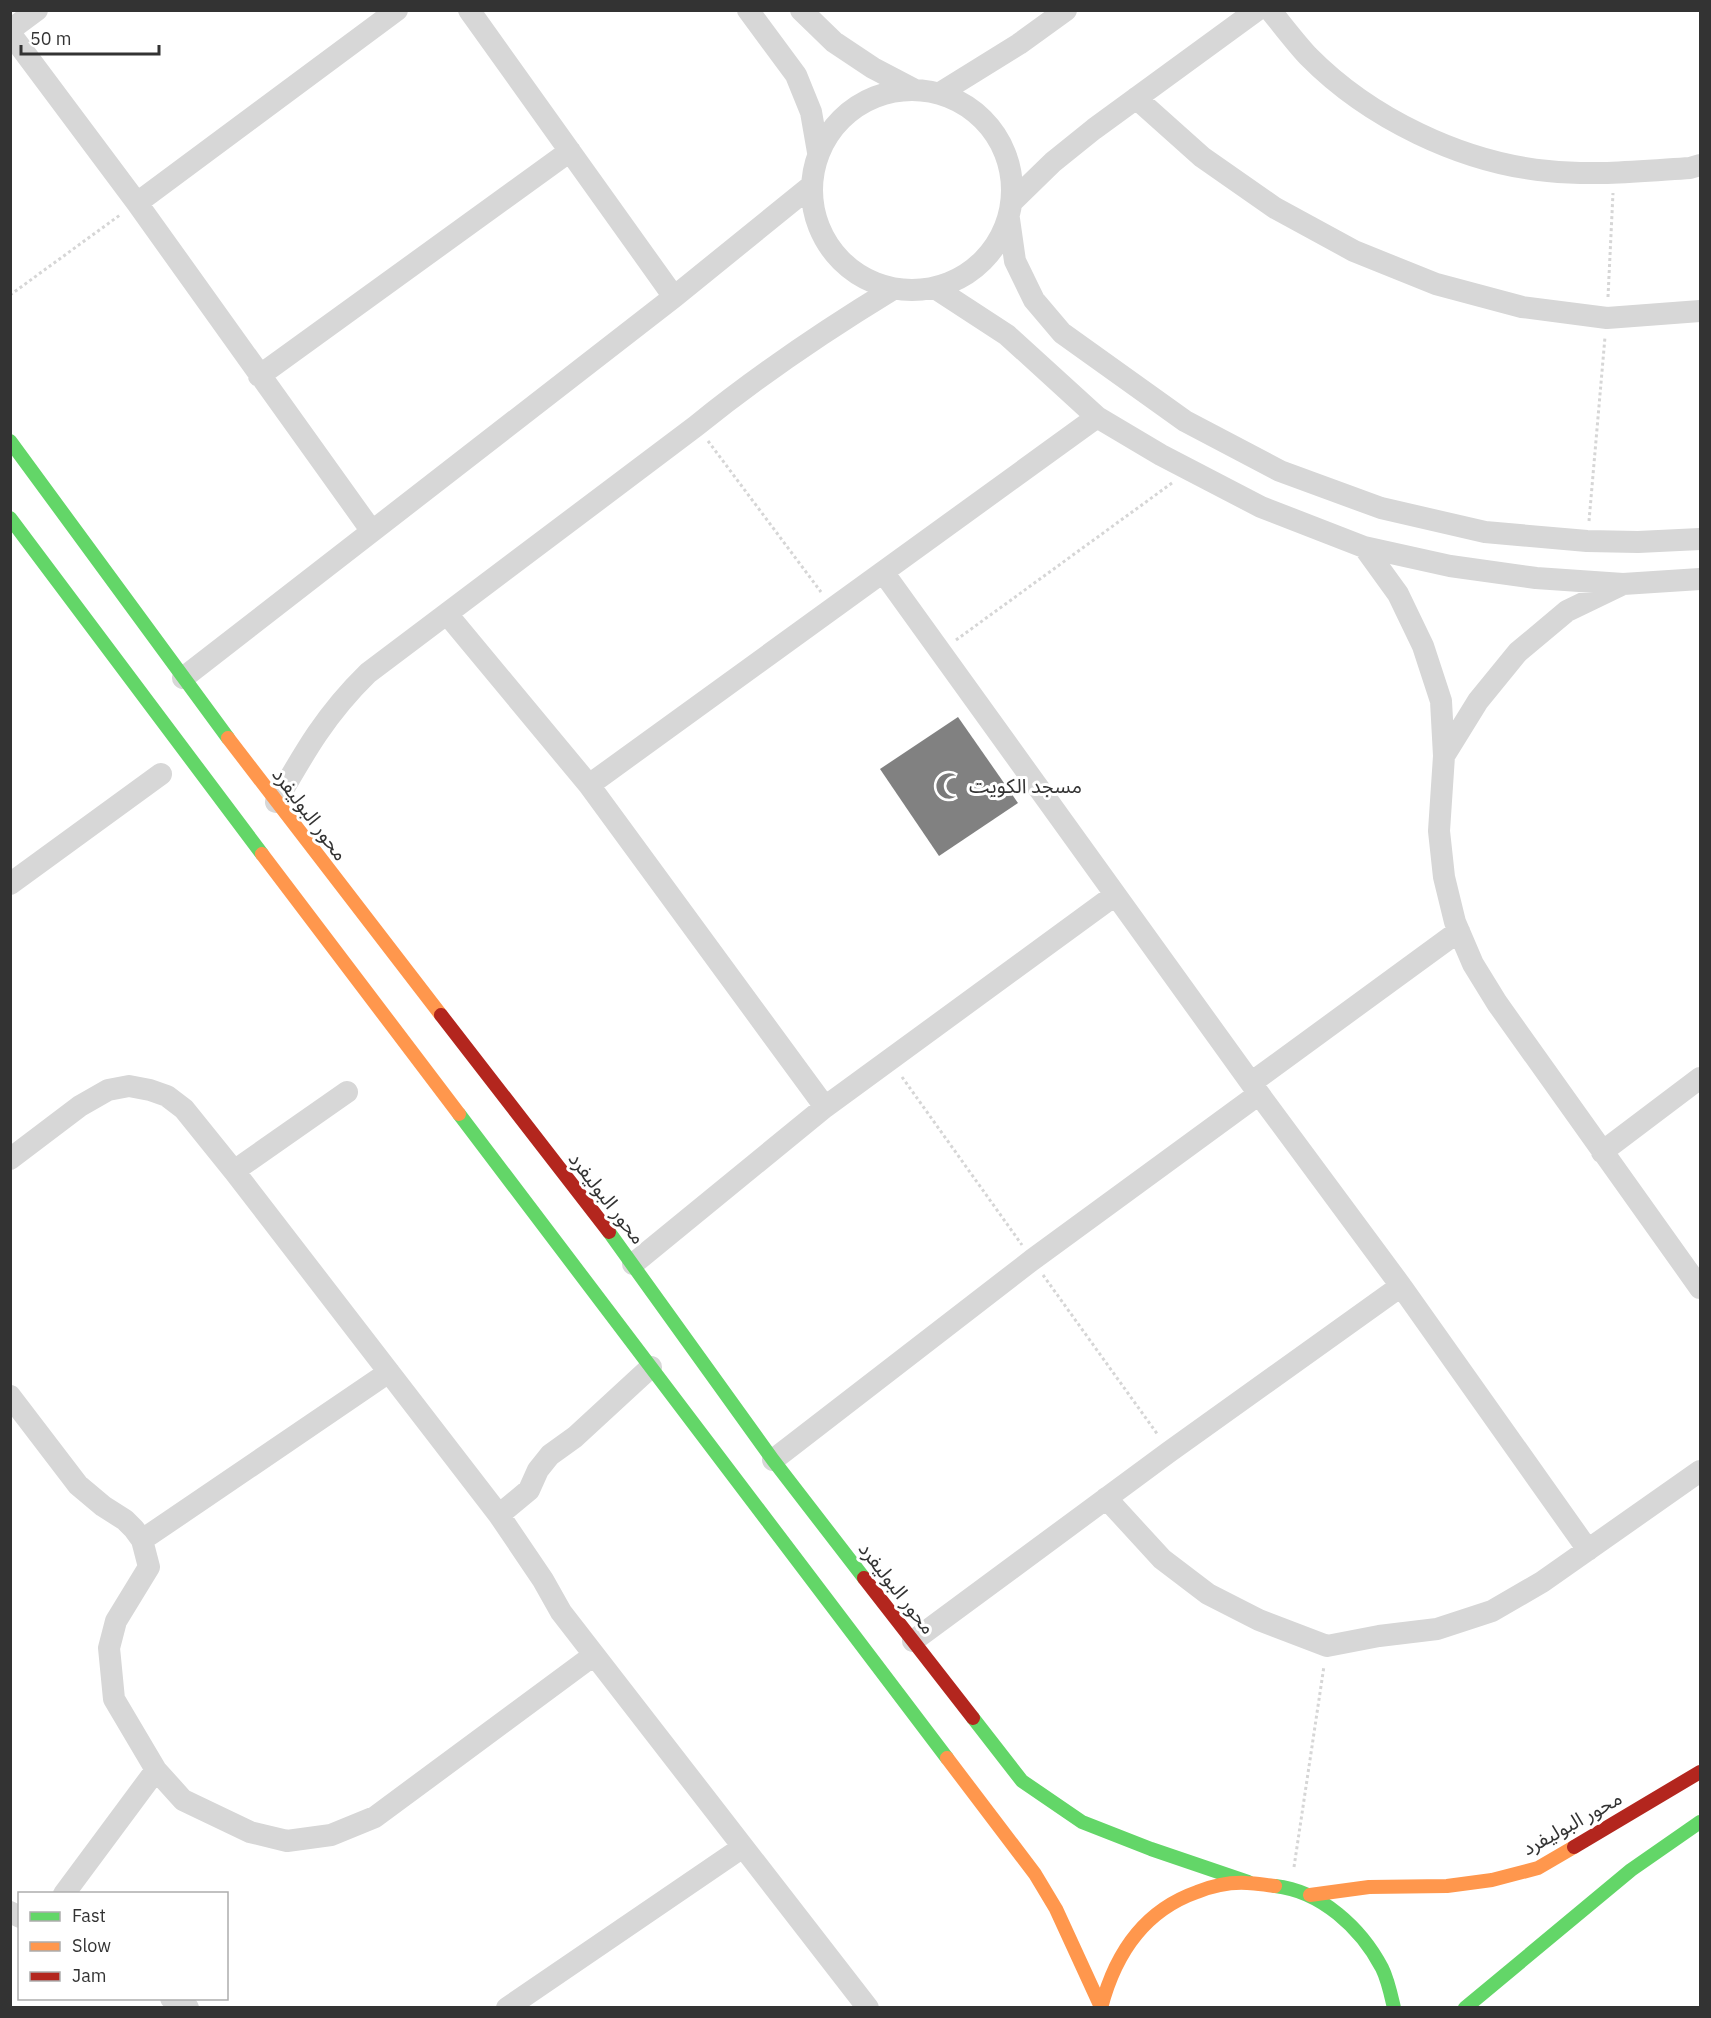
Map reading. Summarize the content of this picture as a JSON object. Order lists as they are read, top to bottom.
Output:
{
  "streets": {
    "street": ["محور البوليفرد"]
  },
  "places": {
    "mosque": ["مسجد الكويت"]
  },
  "legend": ["Fast", "Slow", "Jam"],
  "scale_bar": "50 m"
}
